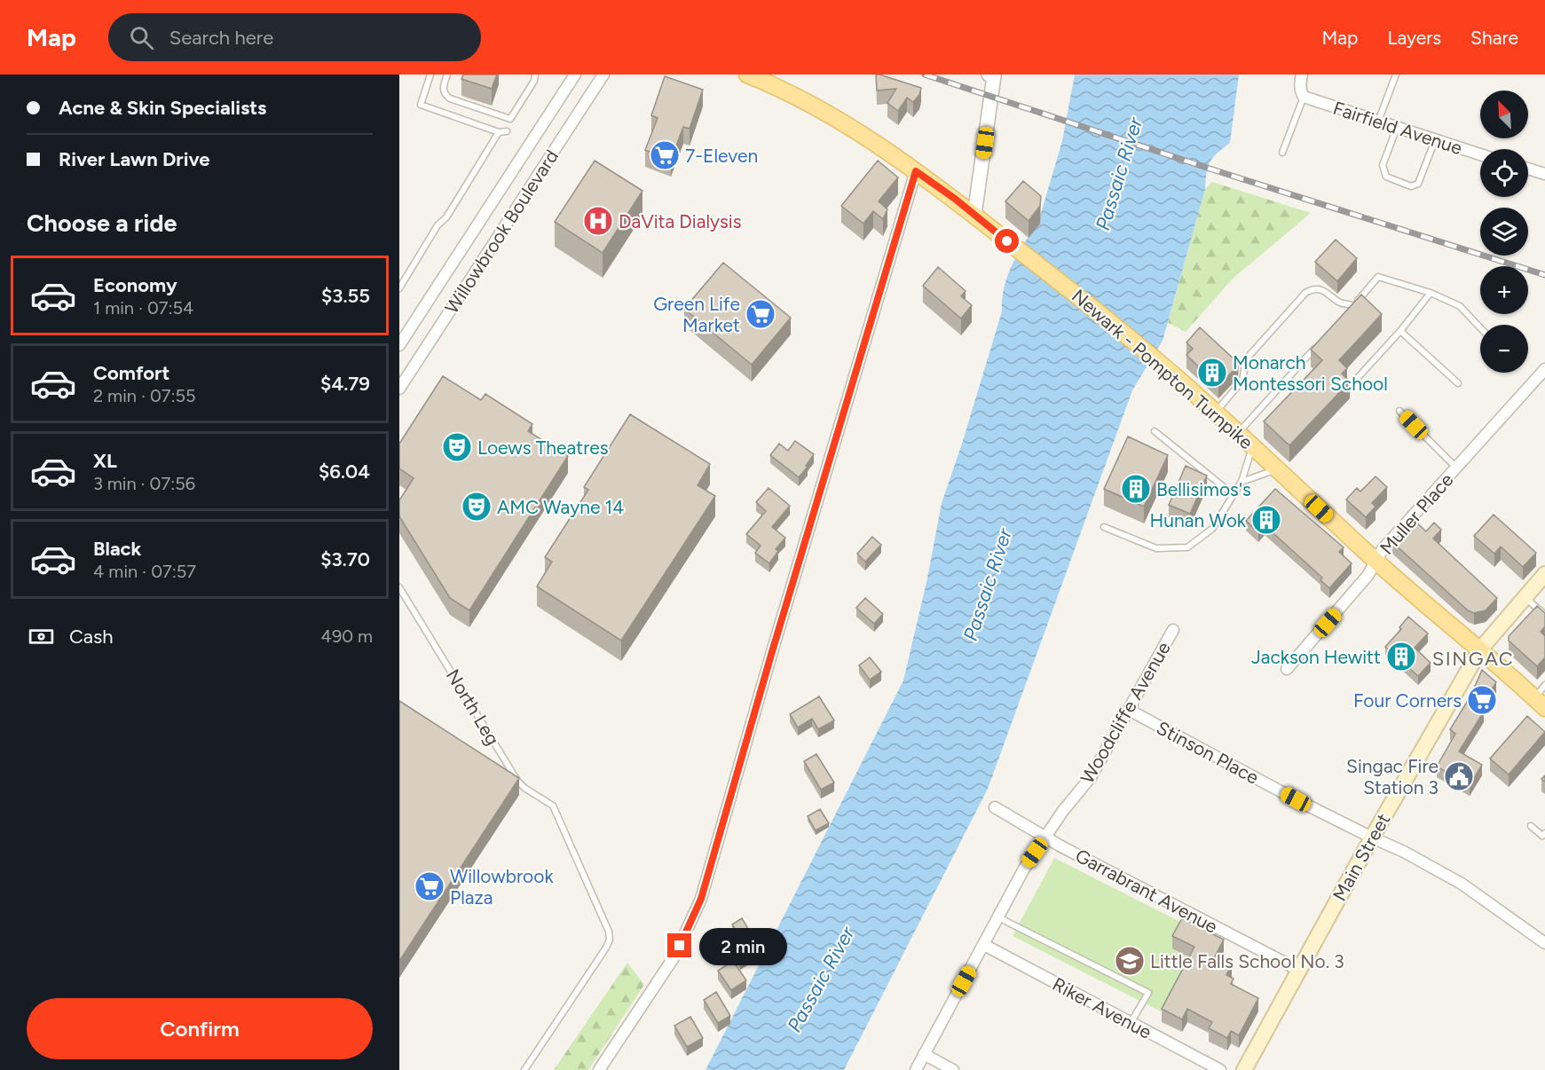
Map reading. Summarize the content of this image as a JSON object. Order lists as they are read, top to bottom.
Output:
{
  "streets": {
    "main road": ["Newark - Pompton Turnpike", "Main Street"],
    "street": [
      "Fairfield Avenue",
      "Willowbrook Boulevard",
      "Muller Place",
      "Woodcliffe Avenue",
      "Stinson Place",
      "Garrabrant Avenue",
      "Riker Avenue"
    ],
    "lane": ["North Leg"]
  },
  "crossings": [
    ["Newark - Pompton Turnpike", "Muller Place"],
    ["Newark - Pompton Turnpike", "Main Street"],
    ["Woodcliffe Avenue", "Stinson Place"],
    ["Woodcliffe Avenue", "Garrabrant Avenue"],
    ["Woodcliffe Avenue", "Riker Avenue"],
    ["Stinson Place", "Main Street"],
    ["Main Street", "Garrabrant Avenue"]
  ],
  "districts": ["SINGAC"],
  "water": ["Passaic River"],
  "places": {
    "supermarket": [
      "7-Eleven",
      "Green Life Market",
      "Four Corners",
      "Willowbrook Plaza"
    ],
    "hospital": ["DaVita Dialysis"],
    "building": [
      "Monarch Montessori School",
      "Bellisimos's",
      "Hunan Wok",
      "Jackson Hewitt"
    ],
    "theatre": ["Loews Theatres", "AMC Wayne 14"],
    "public building": ["Singac Fire Station 3"],
    "school or university": ["Little Falls School No. 3"]
  },
  "north": "top left",
  "page": {
    "header": "Map",
    "search": "Search here",
    "nav": ["Map", "Layers", "Share"],
    "banner": ["Acne & Skin Specialists", "River Lawn Drive"],
    "map_buttons": ["+", "−"],
    "heading": "Choose a ride",
    "list": [
      {
        "name": "Economy",
        "note": "1 min · 07:54",
        "value": "$3.55"
      },
      {
        "name": "Comfort",
        "note": "2 min · 07:55",
        "value": "$4.79"
      },
      {
        "name": "XL",
        "note": "3 min · 07:56",
        "value": "$6.04"
      },
      {
        "name": "Black",
        "note": "4 min · 07:57",
        "value": "$3.70"
      }
    ],
    "pay": ["Cash", "490 m"],
    "bubble": "2 min",
    "buttons": "Confirm"
  }
}
